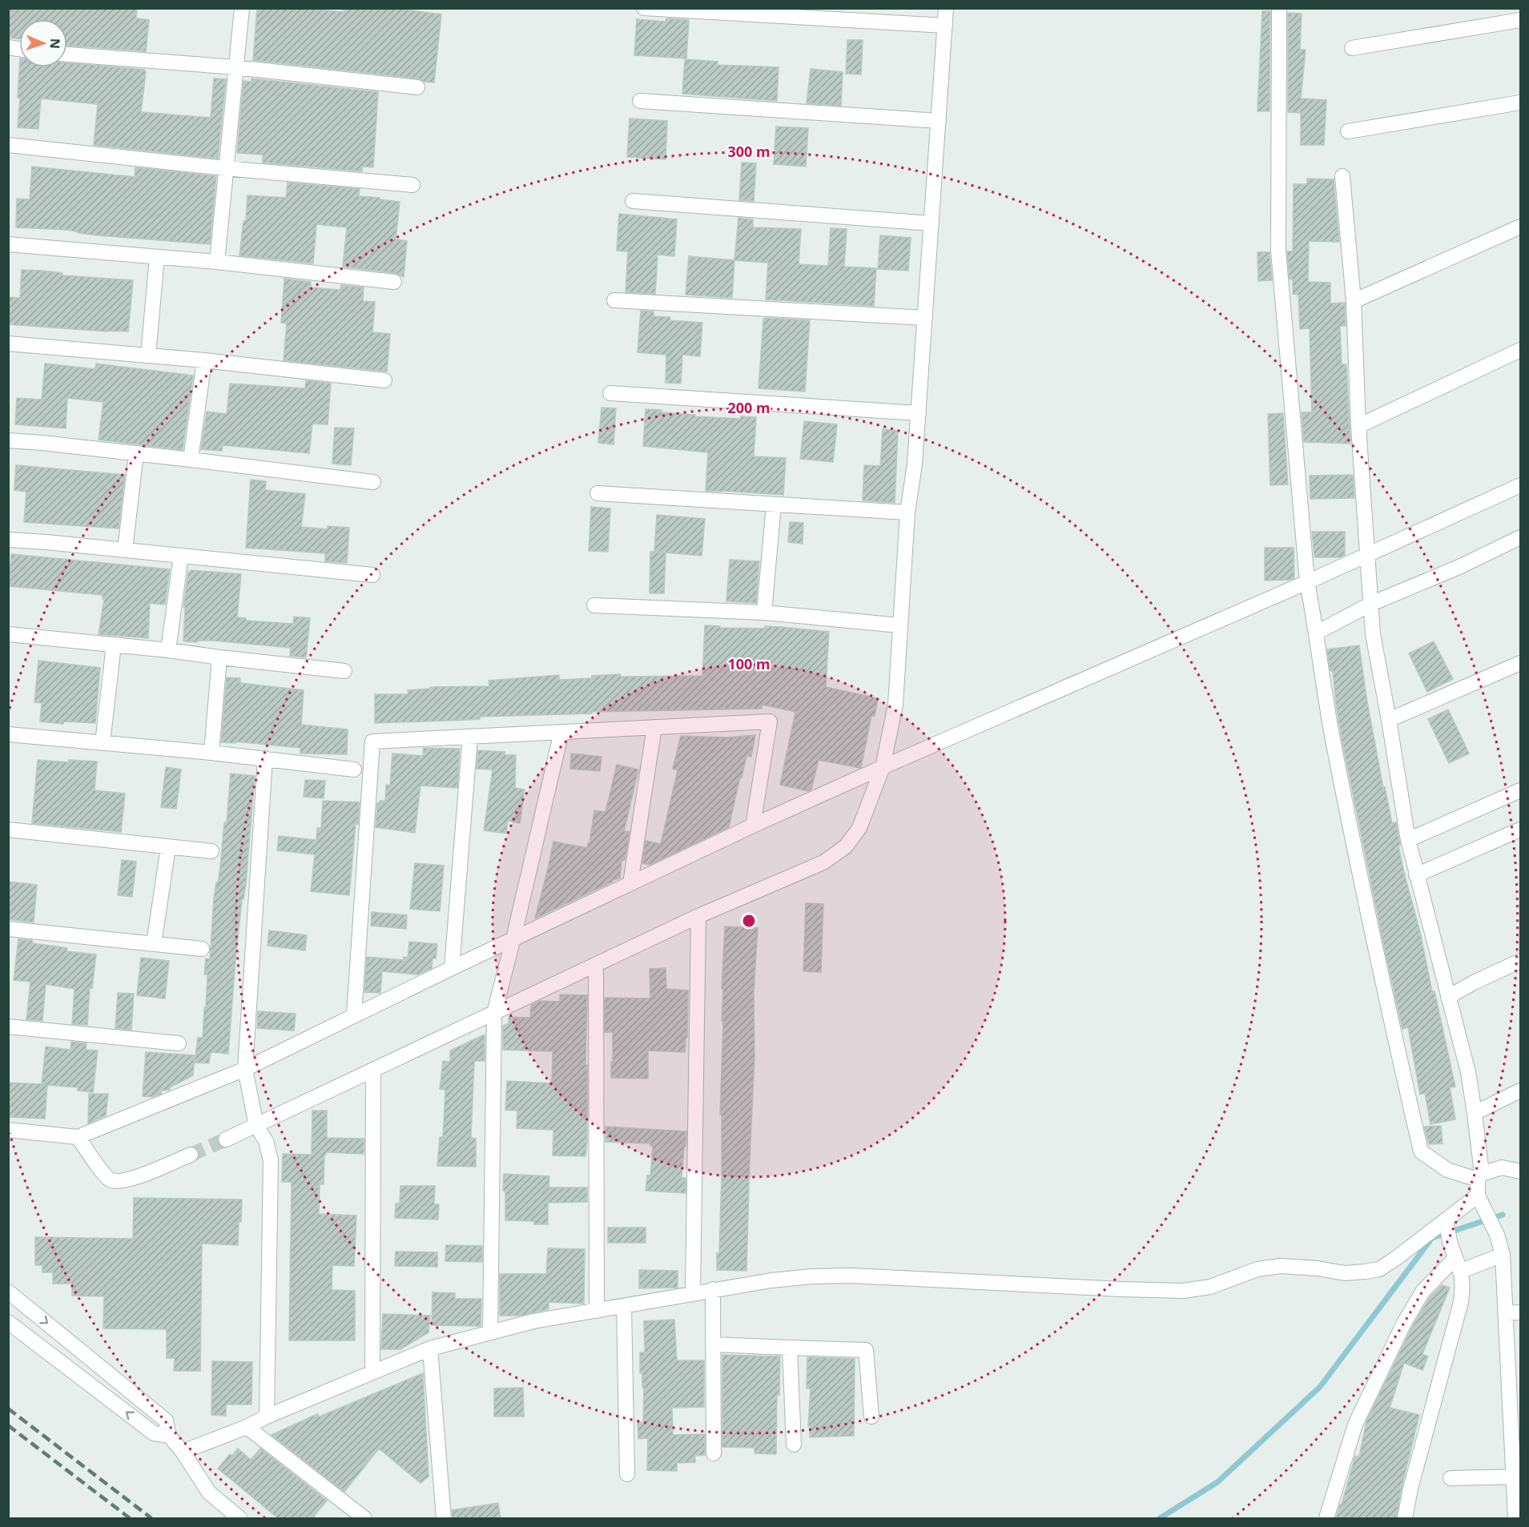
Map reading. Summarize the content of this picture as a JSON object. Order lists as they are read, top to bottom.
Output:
{
  "north": "right",
  "rings": ["300 m", "200 m", "100 m"]
}
